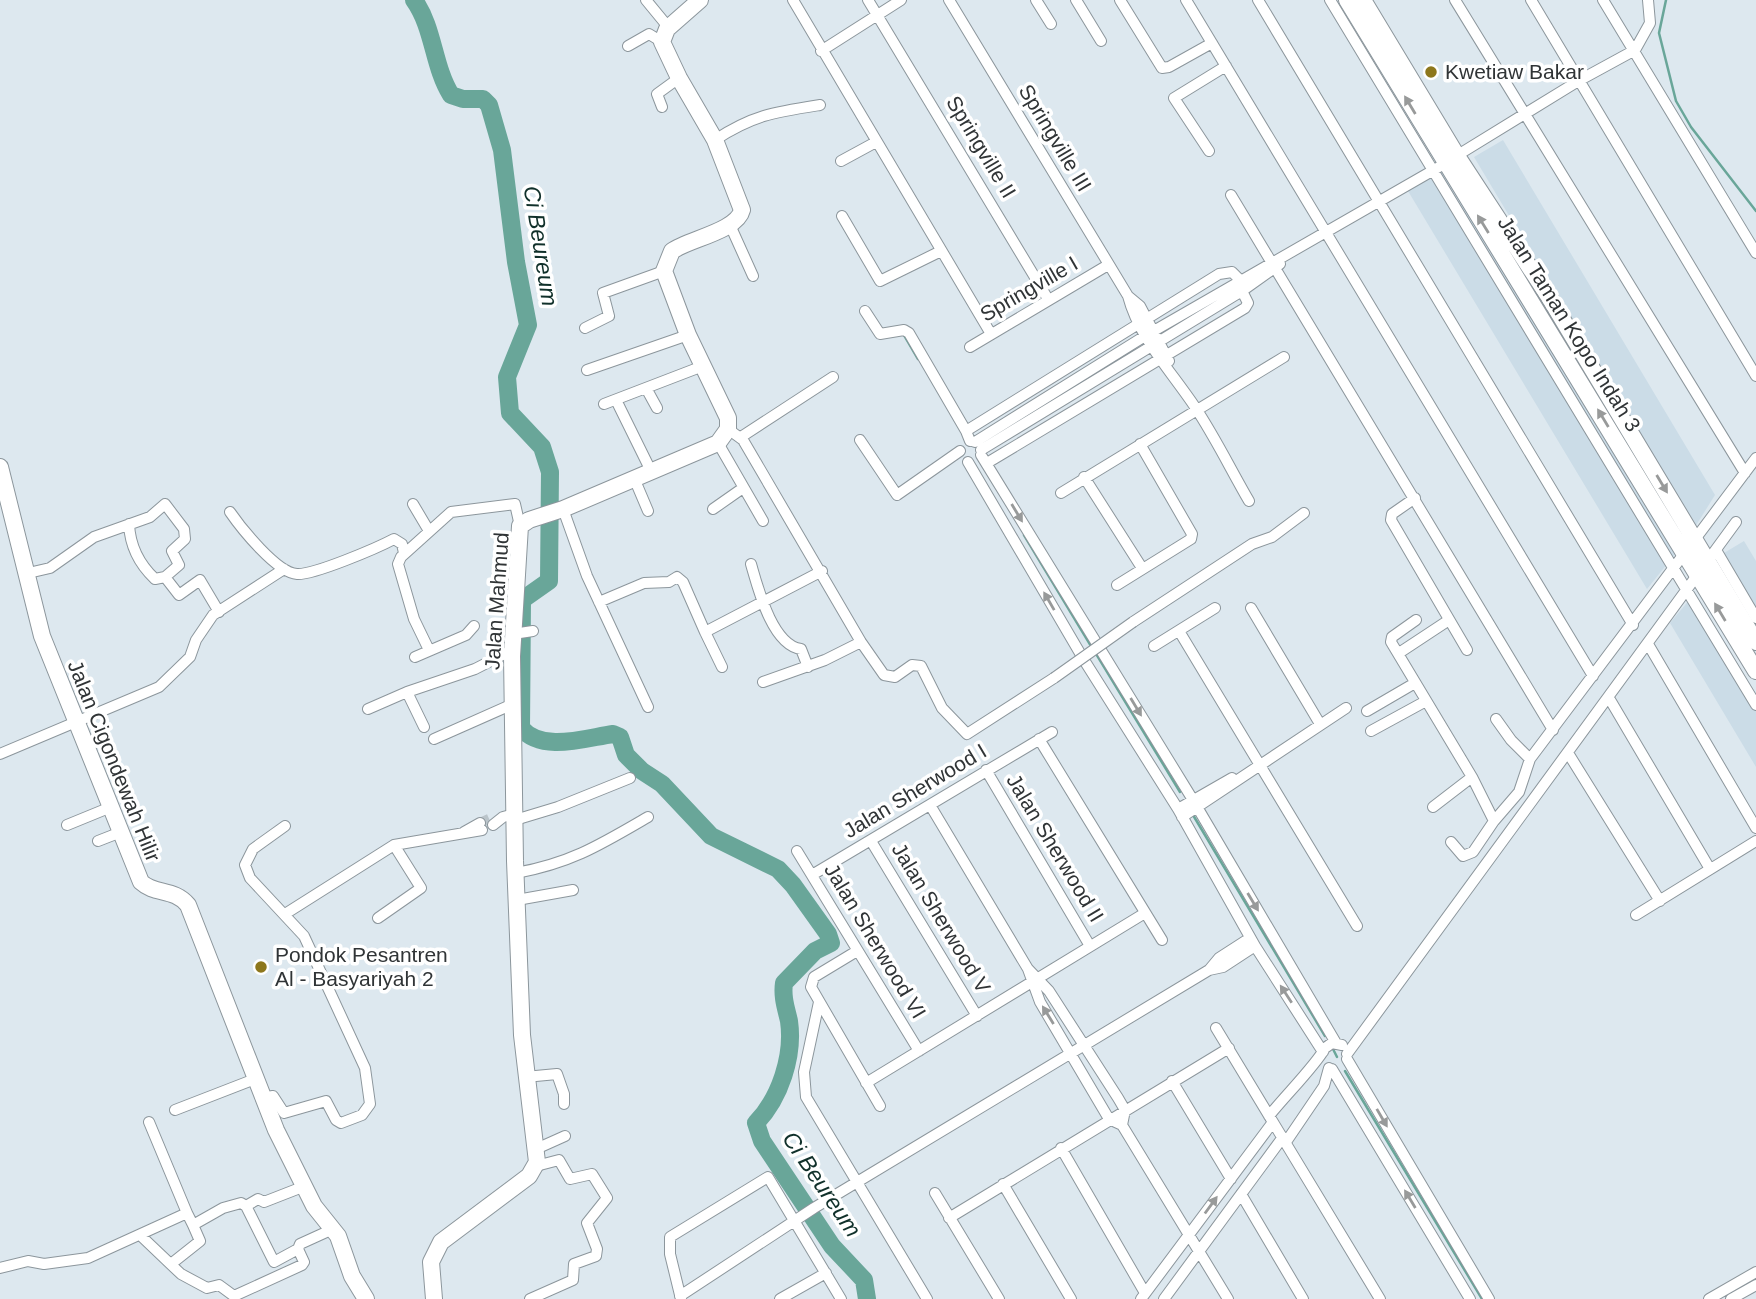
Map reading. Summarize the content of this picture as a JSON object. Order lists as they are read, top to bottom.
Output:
{
  "streets": {
    "street": [
      "Springville III",
      "Springville II",
      "Springville I",
      "Jalan Taman Kopo Indah 3",
      "Jalan Mahmud",
      "Jalan Cigondewah Hilir",
      "Jalan Sherwood I",
      "Jalan Sherwood II",
      "Jalan Sherwood V",
      "Jalan Sherwood VI"
    ]
  },
  "crossings": [
    ["Springville III", "Springville I"],
    ["Springville II", "Springville I"],
    ["Jalan Sherwood I", "Jalan Sherwood II"],
    ["Jalan Sherwood I", "Jalan Sherwood V"],
    ["Jalan Sherwood I", "Jalan Sherwood VI"]
  ],
  "water": ["Ci Beureum"],
  "places": ["Kwetiaw Bakar", "Pondok Pesantren Al - Basyariyah 2"]
}
